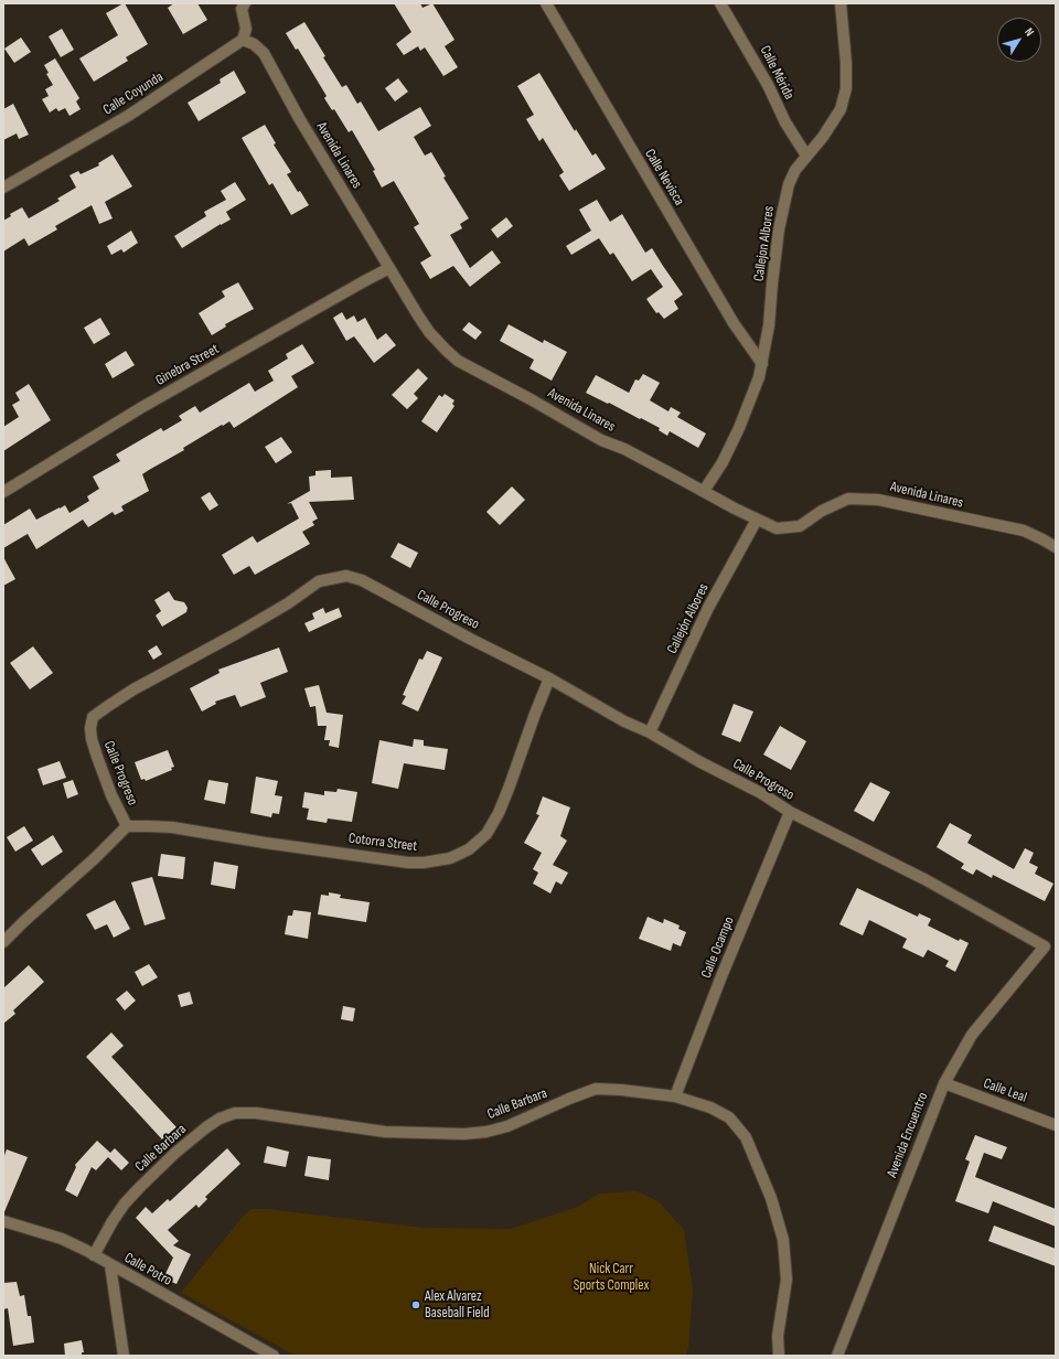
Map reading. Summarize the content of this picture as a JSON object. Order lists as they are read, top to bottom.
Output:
{
  "streets": {
    "street": [
      "Calle Mérida",
      "Calle Coyunda",
      "Avenida Linares",
      "Calle Nevisca",
      "Callejon Albores",
      "Ginebra Street",
      "Calle Progreso",
      "Callejón Albores",
      "Cotorra Street",
      "Calle Ocampo",
      "Calle Leal",
      "Calle Barbara",
      "Avenida Encuentro",
      "Calle Potro"
    ]
  },
  "crossings": [
    ["Calle Mérida", "Callejon Albores"],
    ["Calle Coyunda", "Avenida Linares"],
    ["Avenida Linares", "Callejon Albores"],
    ["Avenida Linares", "Ginebra Street"],
    ["Avenida Linares", "Callejón Albores"],
    ["Calle Nevisca", "Callejon Albores"],
    ["Calle Progreso", "Callejón Albores"],
    ["Calle Progreso", "Cotorra Street"],
    ["Calle Progreso", "Calle Ocampo"],
    ["Calle Progreso", "Avenida Encuentro"],
    ["Calle Ocampo", "Calle Barbara"],
    ["Calle Leal", "Avenida Encuentro"],
    ["Calle Barbara", "Calle Potro"]
  ],
  "parks": ["Nick Carr Sports Complex"],
  "places": ["Alex Alvarez Baseball Field"],
  "north": "top right"
}
